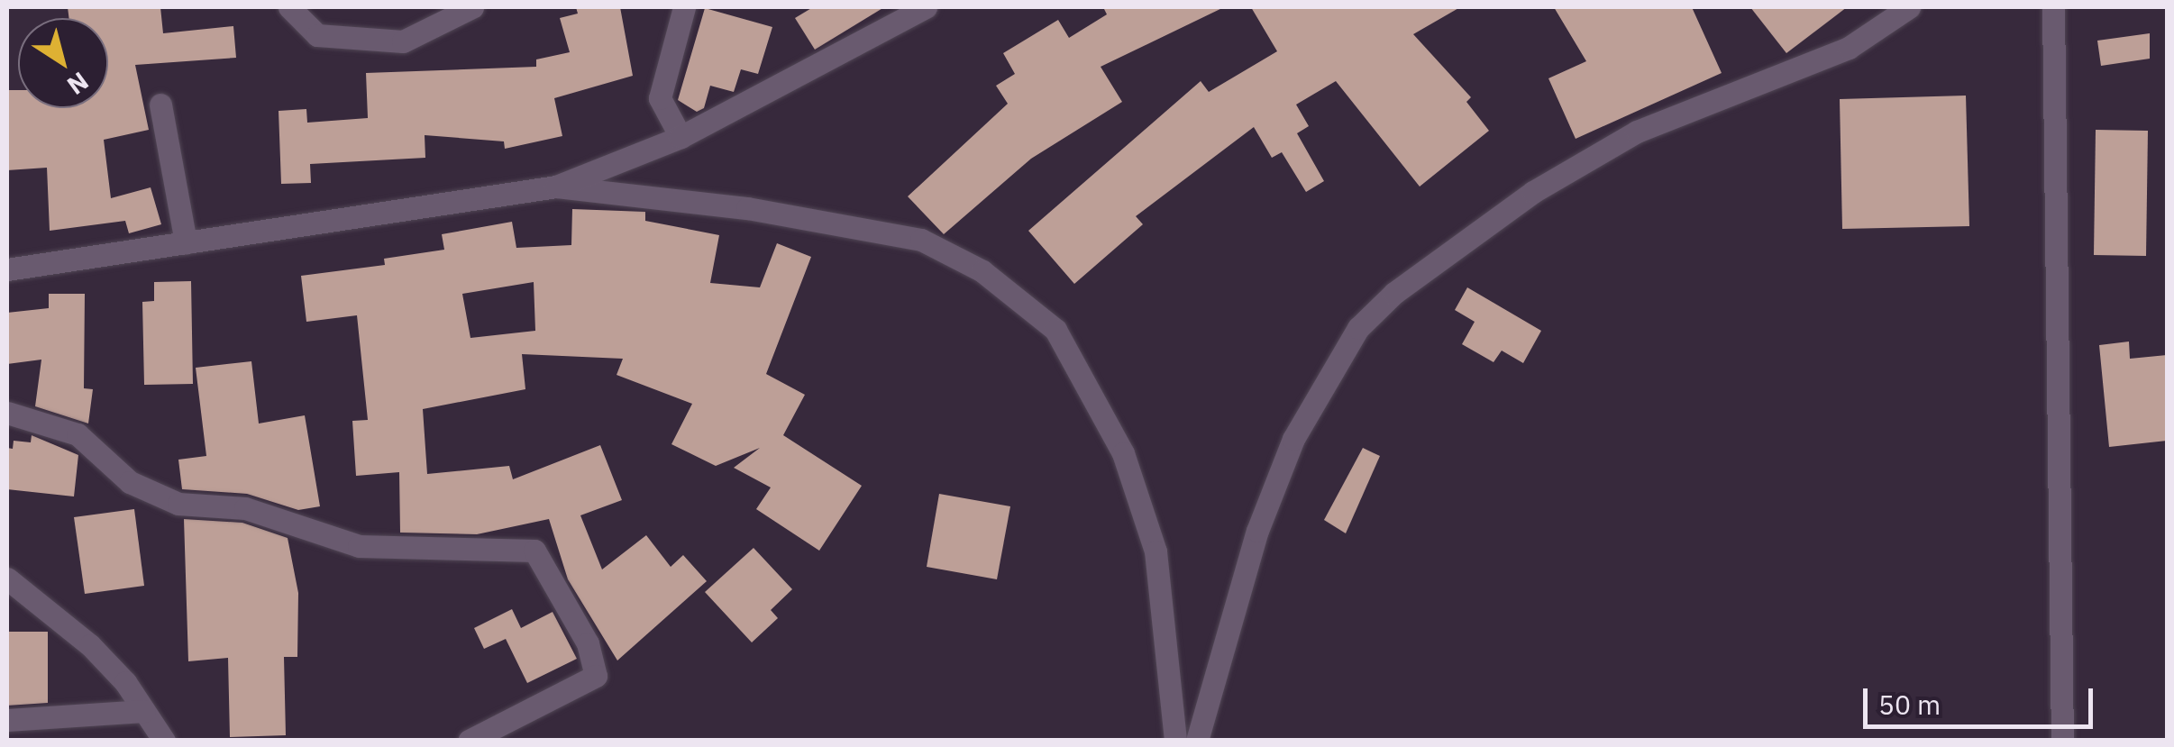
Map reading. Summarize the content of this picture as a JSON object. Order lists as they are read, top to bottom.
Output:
{
  "scale_bar": "50 m",
  "north": "bottom right"
}
